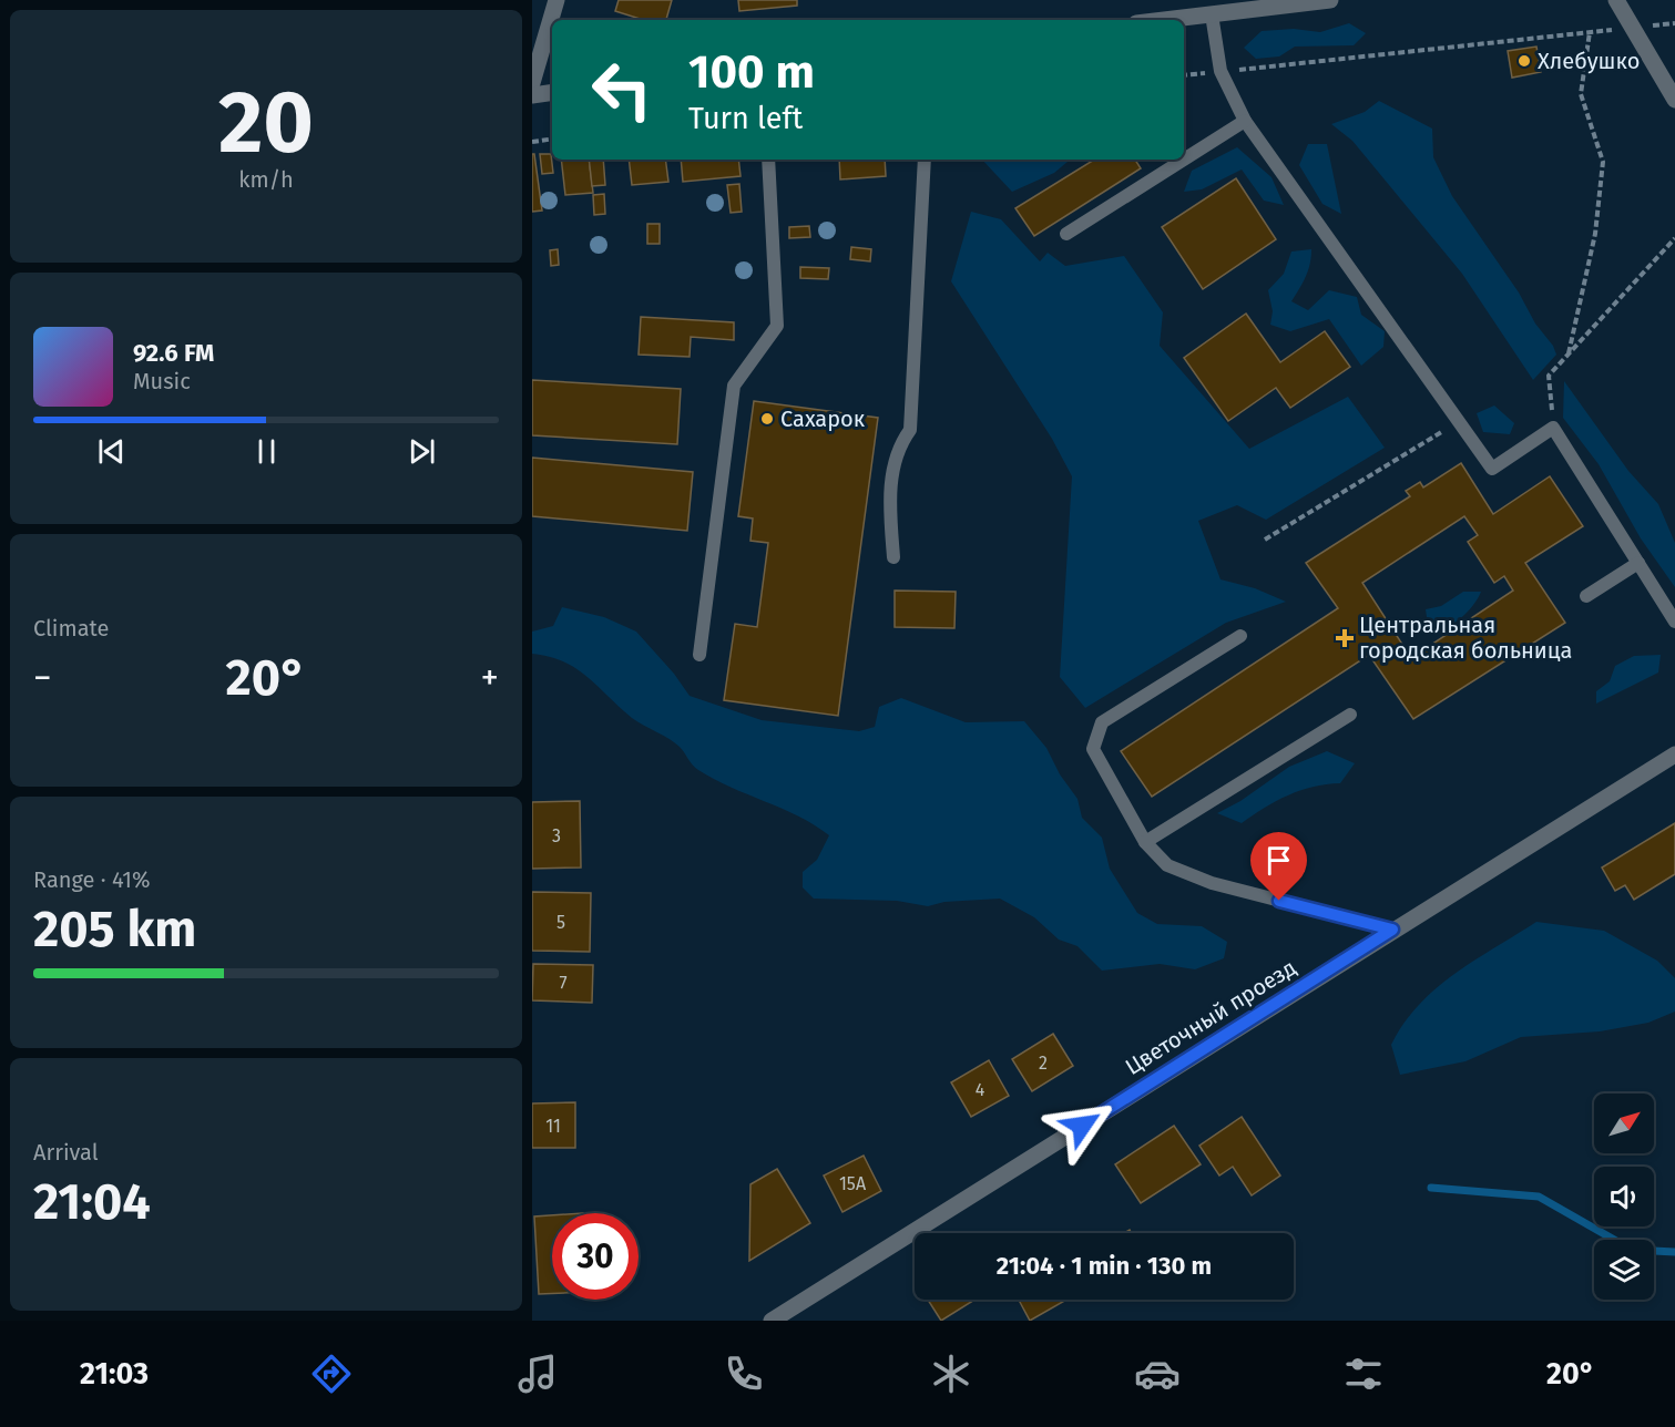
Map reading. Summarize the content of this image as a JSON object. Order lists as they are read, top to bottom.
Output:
{
  "streets": {
    "street": ["Цветочный проезд"]
  },
  "places": {
    "other": ["Хлебушко", "Сахарок"],
    "health": ["Центральная городская больница"]
  },
  "house_numbers": [
    "3",
    "5",
    "7",
    "2",
    "4",
    "11",
    "15А"
  ],
  "north": "top right",
  "page": {
    "tile": [
      ["20", "km/h"],
      "Climate",
      ["Range · 41%", "205 km"],
      ["Arrival", "21:04"]
    ],
    "turn": ["100 m", "Turn left"],
    "song": ["92.6 FM", "Music"],
    "heat": ["−", "20°", "+"],
    "limit": "30",
    "trip": "21:04 · 1 min · 130 m",
    "tabs": ["21:03", "20°"]
  }
}
